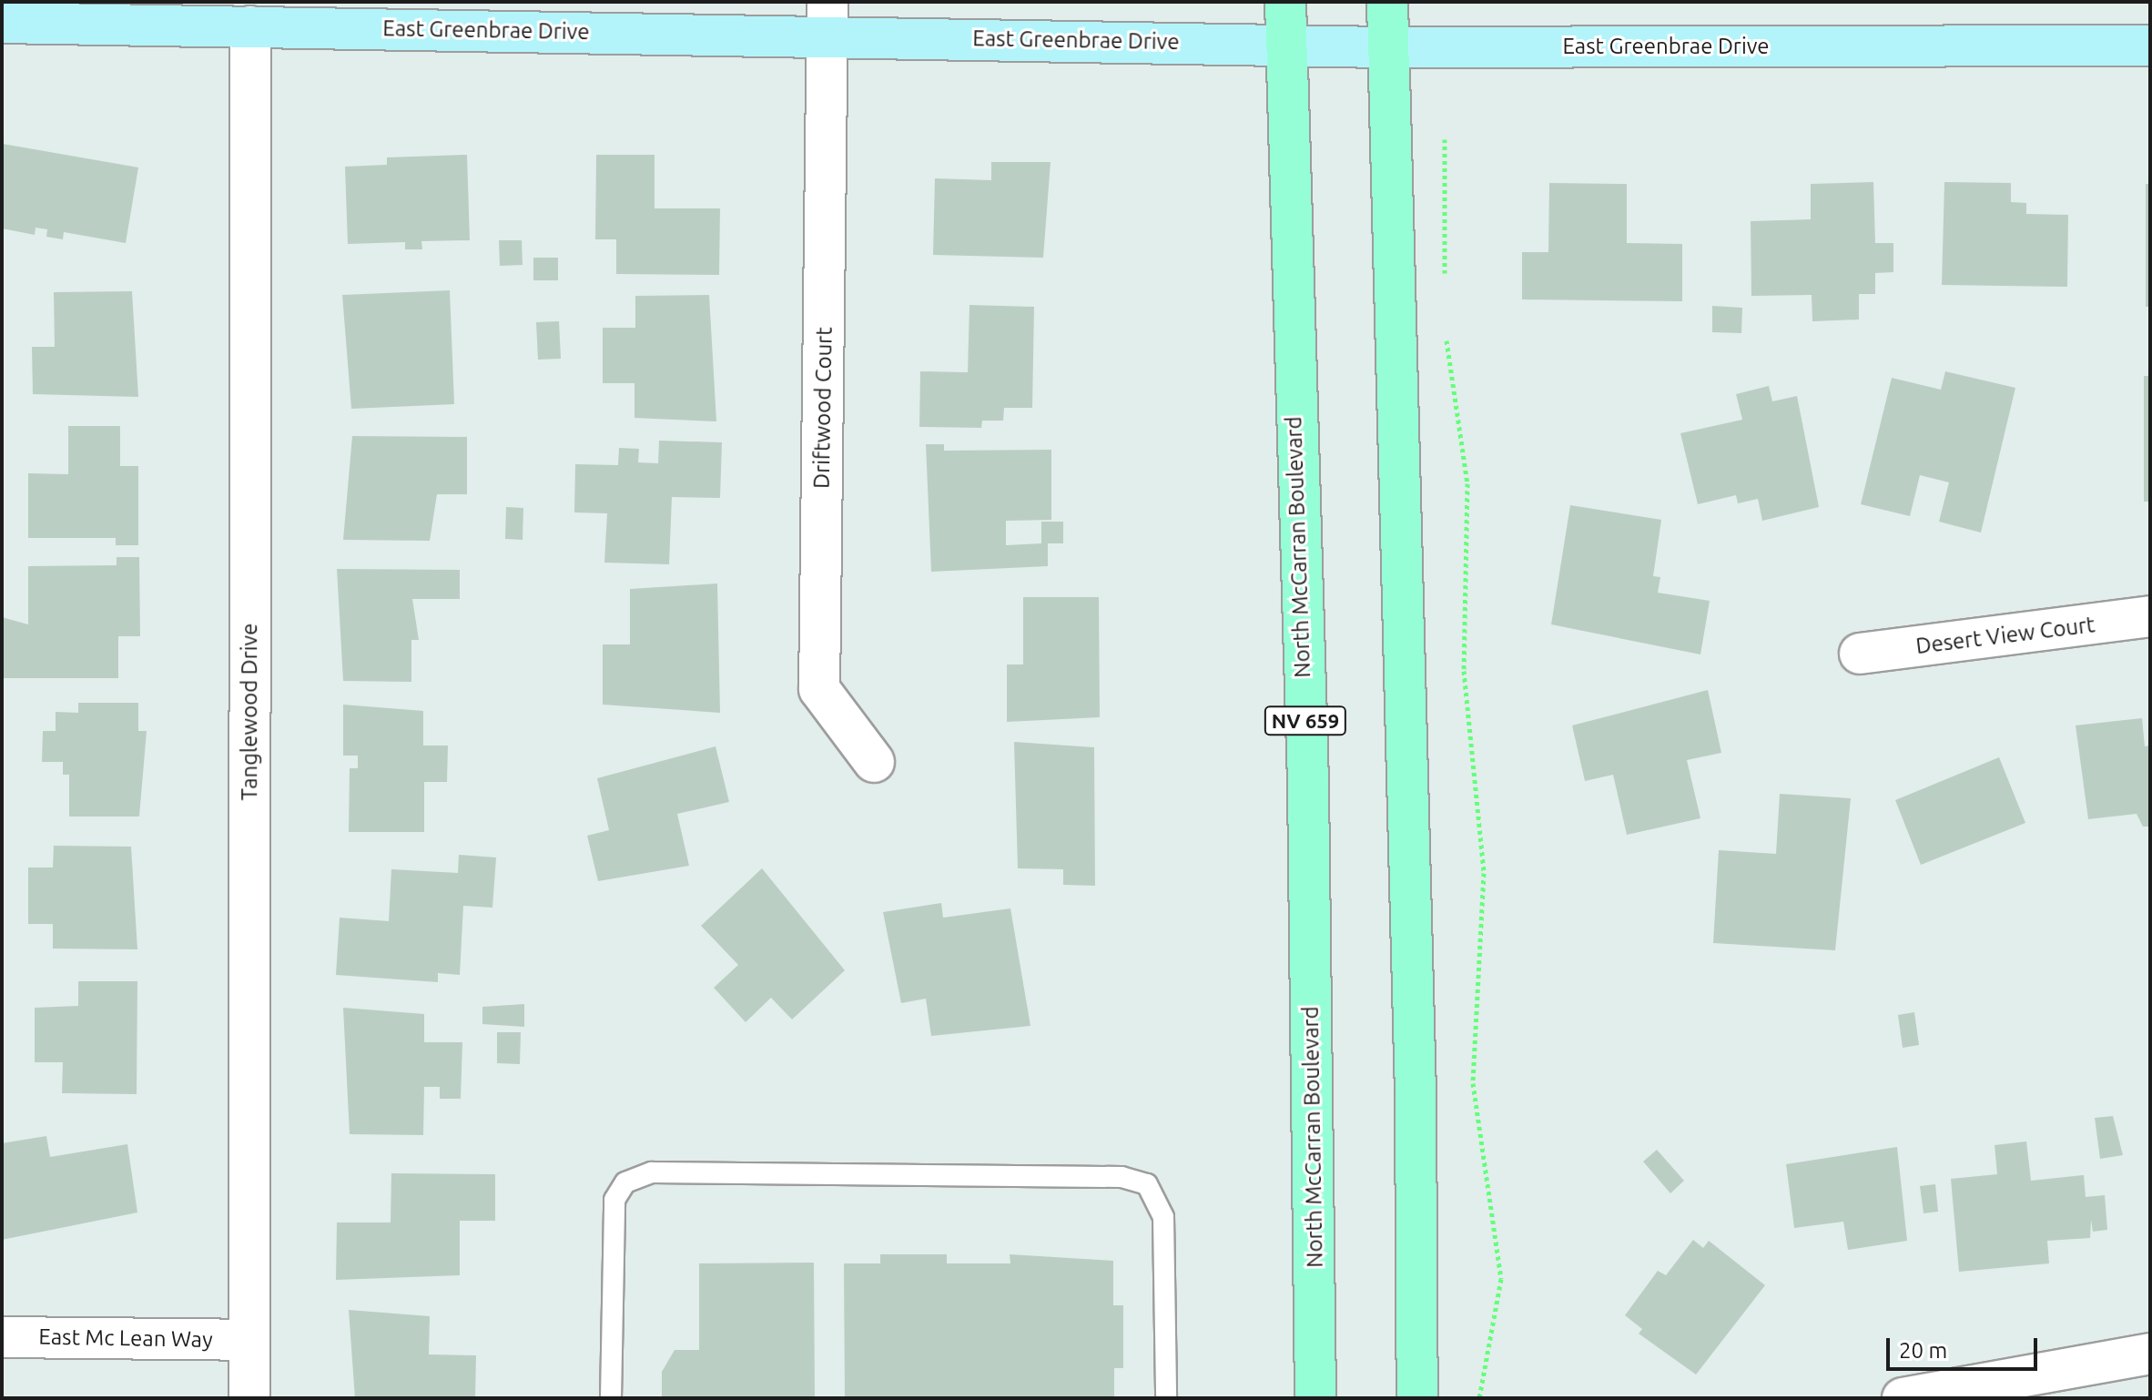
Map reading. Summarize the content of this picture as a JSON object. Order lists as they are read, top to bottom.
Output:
{
  "streets": {
    "main road": ["North McCarran Boulevard", "NV 659"],
    "street": [
      "East Greenbrae Drive",
      "Driftwood Court",
      "Desert View Court",
      "Tanglewood Drive",
      "East Mc Lean Way"
    ]
  },
  "crossings": [
    ["East Greenbrae Drive", "Driftwood Court"],
    ["East Greenbrae Drive", "North McCarran Boulevard"],
    ["East Greenbrae Drive", "Tanglewood Drive"],
    ["Tanglewood Drive", "East Mc Lean Way"]
  ],
  "scale_bar": "20 m"
}
